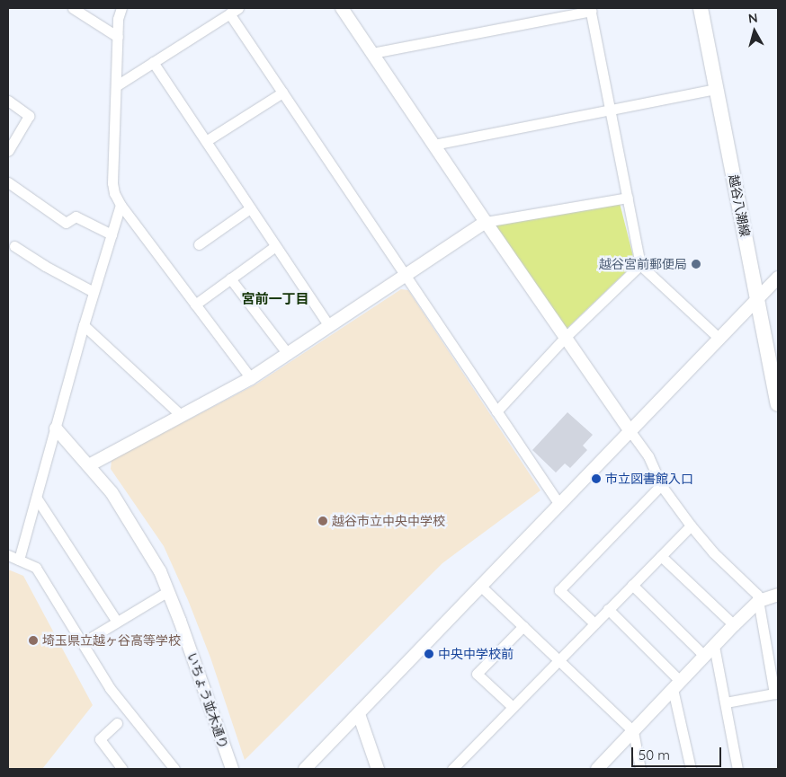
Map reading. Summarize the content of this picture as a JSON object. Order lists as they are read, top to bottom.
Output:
{
  "streets": {
    "main road": ["越谷八潮線"],
    "street": ["いちょう並木通り"]
  },
  "districts": ["宮前一丁目"],
  "places": [
    "越谷宮前郵便局",
    "市立図書館入口",
    "越谷市立中央中学校",
    "埼玉県立越ヶ谷高等学校",
    "中央中学校前"
  ],
  "scale_bar": "50 m",
  "north": "top"
}
